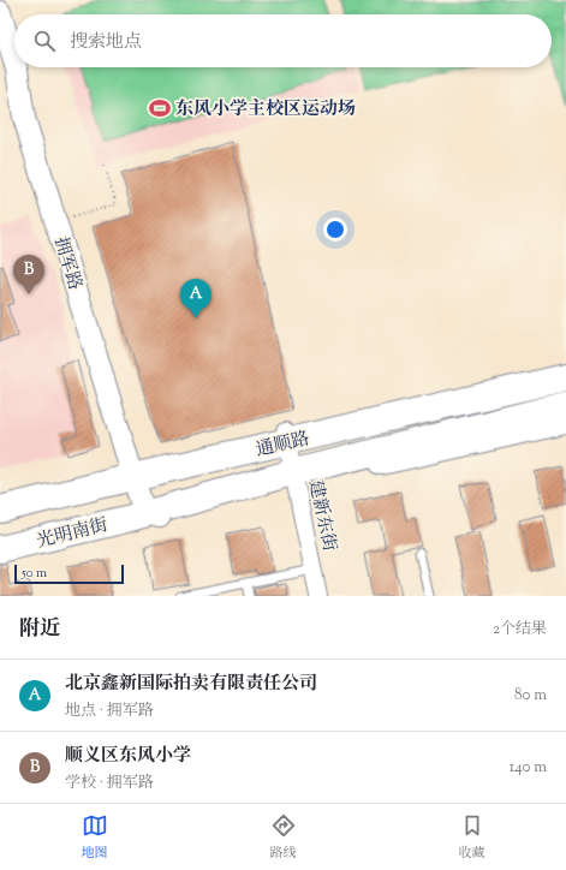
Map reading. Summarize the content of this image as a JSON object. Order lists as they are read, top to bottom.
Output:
{
  "streets": {
    "main road": ["通顺路", "光明南街"],
    "street": ["拥军路", "建新东街"]
  },
  "crossings": [
    ["拥军路", "通顺路"],
    ["拥军路", "光明南街"],
    ["通顺路", "建新东街"],
    ["通顺路", "光明南街"]
  ],
  "places": {
    "sports": ["东风小学主校区运动场"]
  },
  "scale_bar": "50 m",
  "page": {
    "search": "搜索地点",
    "pins": ["B", "A"],
    "scale": "50 m",
    "heading": ["附近", "2个结果"],
    "list": [
      {
        "mark": "A",
        "name": "北京鑫新国际拍卖有限责任公司",
        "note": "地点 · 拥军路",
        "value": "80 m"
      },
      {
        "mark": "B",
        "name": "顺义区东风小学",
        "note": "学校 · 拥军路",
        "value": "140 m"
      }
    ],
    "nav": ["地图", "路线", "收藏"]
  }
}
